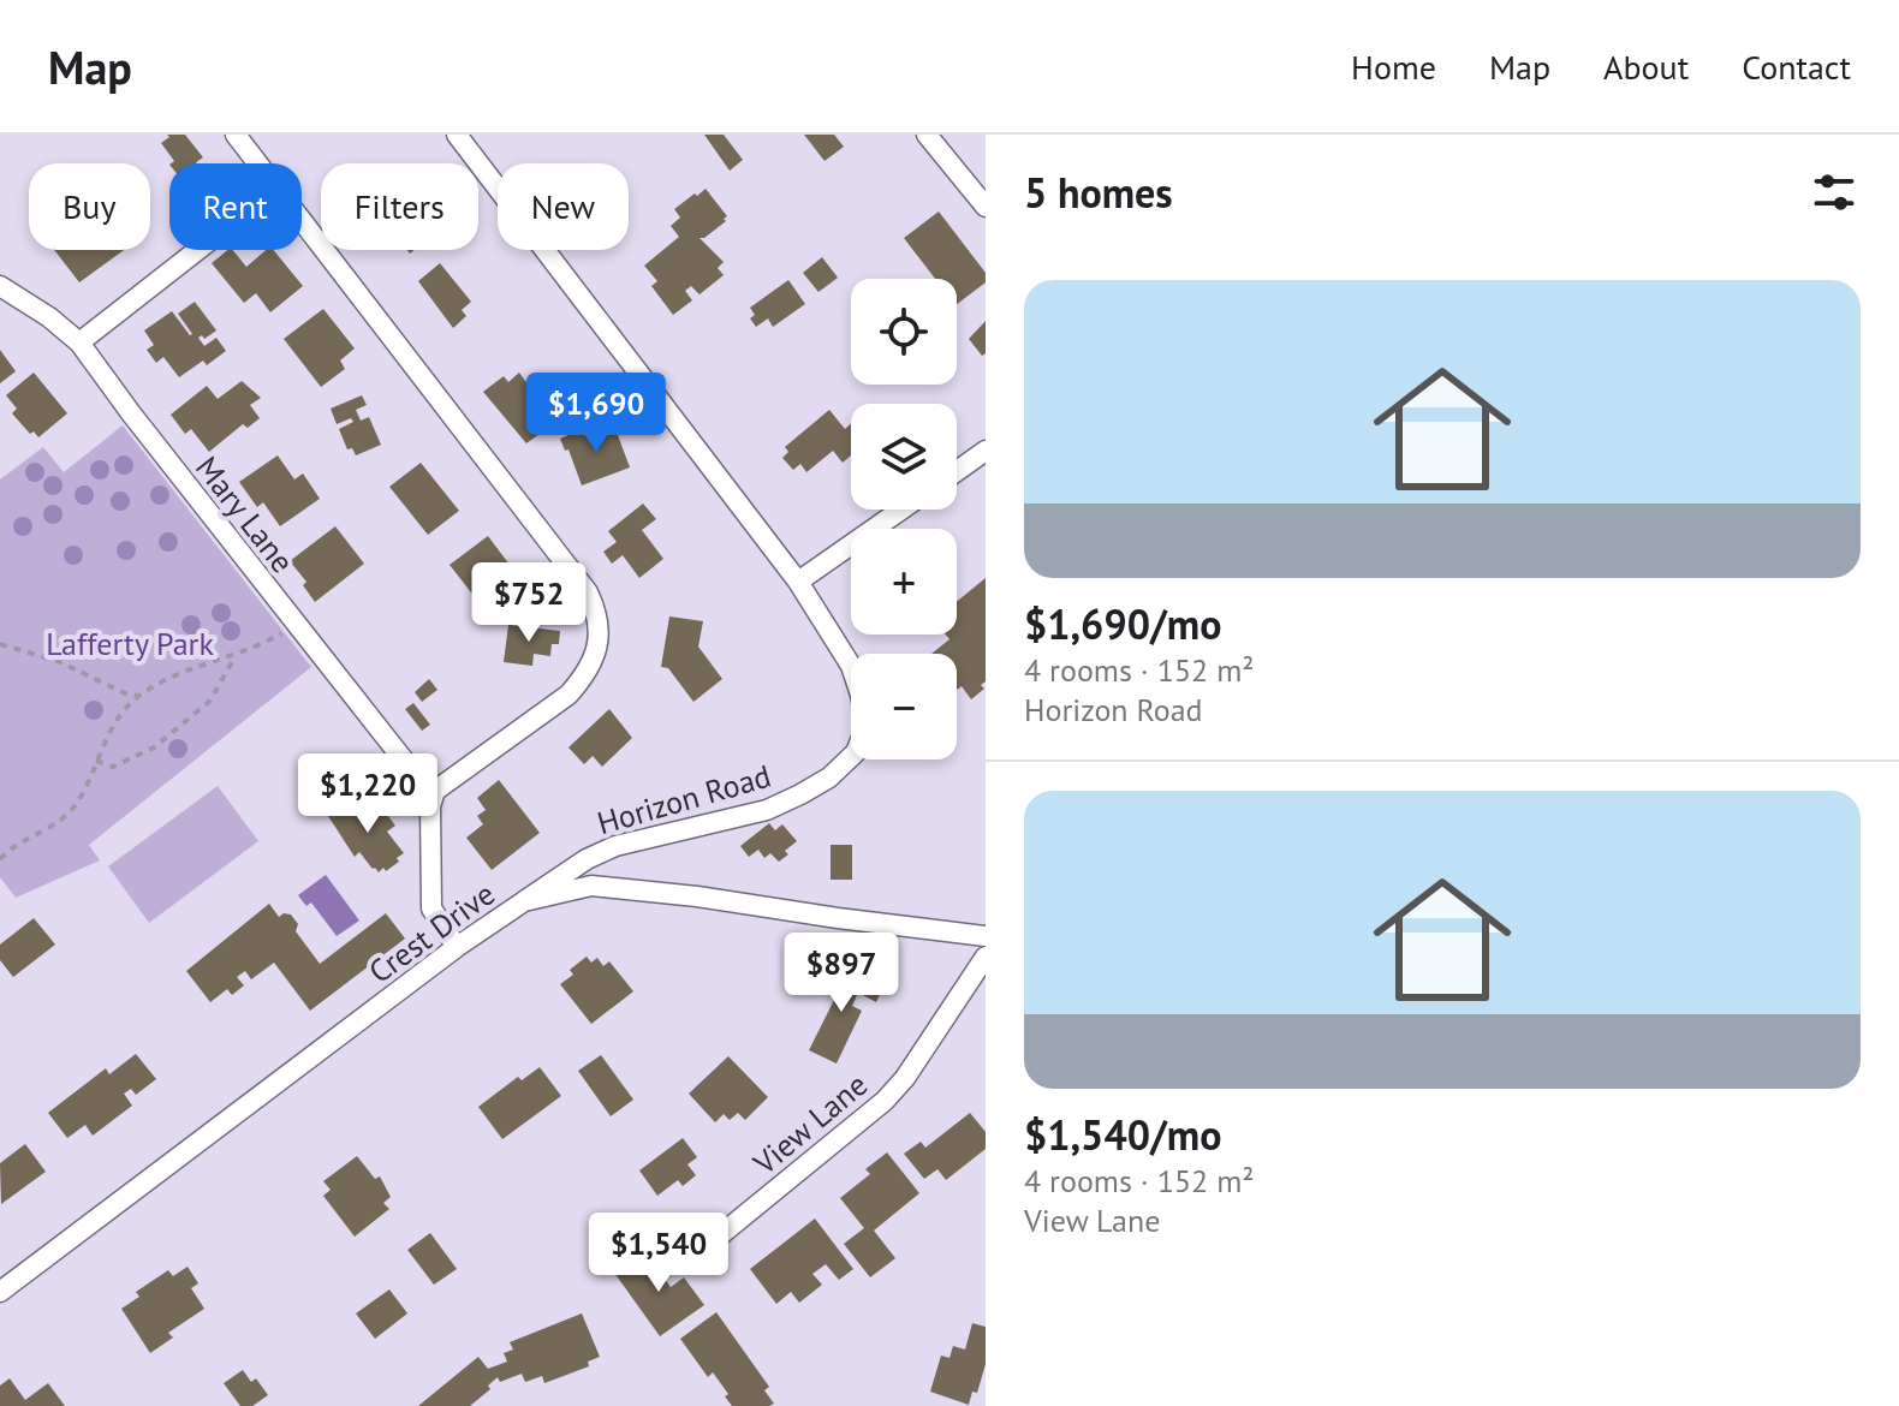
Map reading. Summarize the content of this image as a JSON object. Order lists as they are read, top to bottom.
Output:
{
  "streets": {
    "street": [
      "Mary Lane",
      "Horizon Road",
      "Crest Drive",
      "View Lane"
    ]
  },
  "crossings": [
    ["Horizon Road", "Crest Drive"]
  ],
  "parks": ["Lafferty Park"],
  "page": {
    "header": "Map",
    "nav": [
      "Home",
      "Map",
      "About",
      "Contact"
    ],
    "heading": "5 homes",
    "chip": [
      "Buy",
      "Rent",
      "Filters",
      "New"
    ],
    "list": [
      {
        "name": "$1,690/mo",
        "note": "4 rooms · 152 m² · Horizon Road"
      },
      {
        "name": "$1,540/mo",
        "note": "4 rooms · 152 m² · View Lane"
      }
    ],
    "map_buttons": ["+", "−"],
    "price": [
      "$1,690",
      "$752",
      "$1,220",
      "$897",
      "$1,540"
    ]
  }
}
